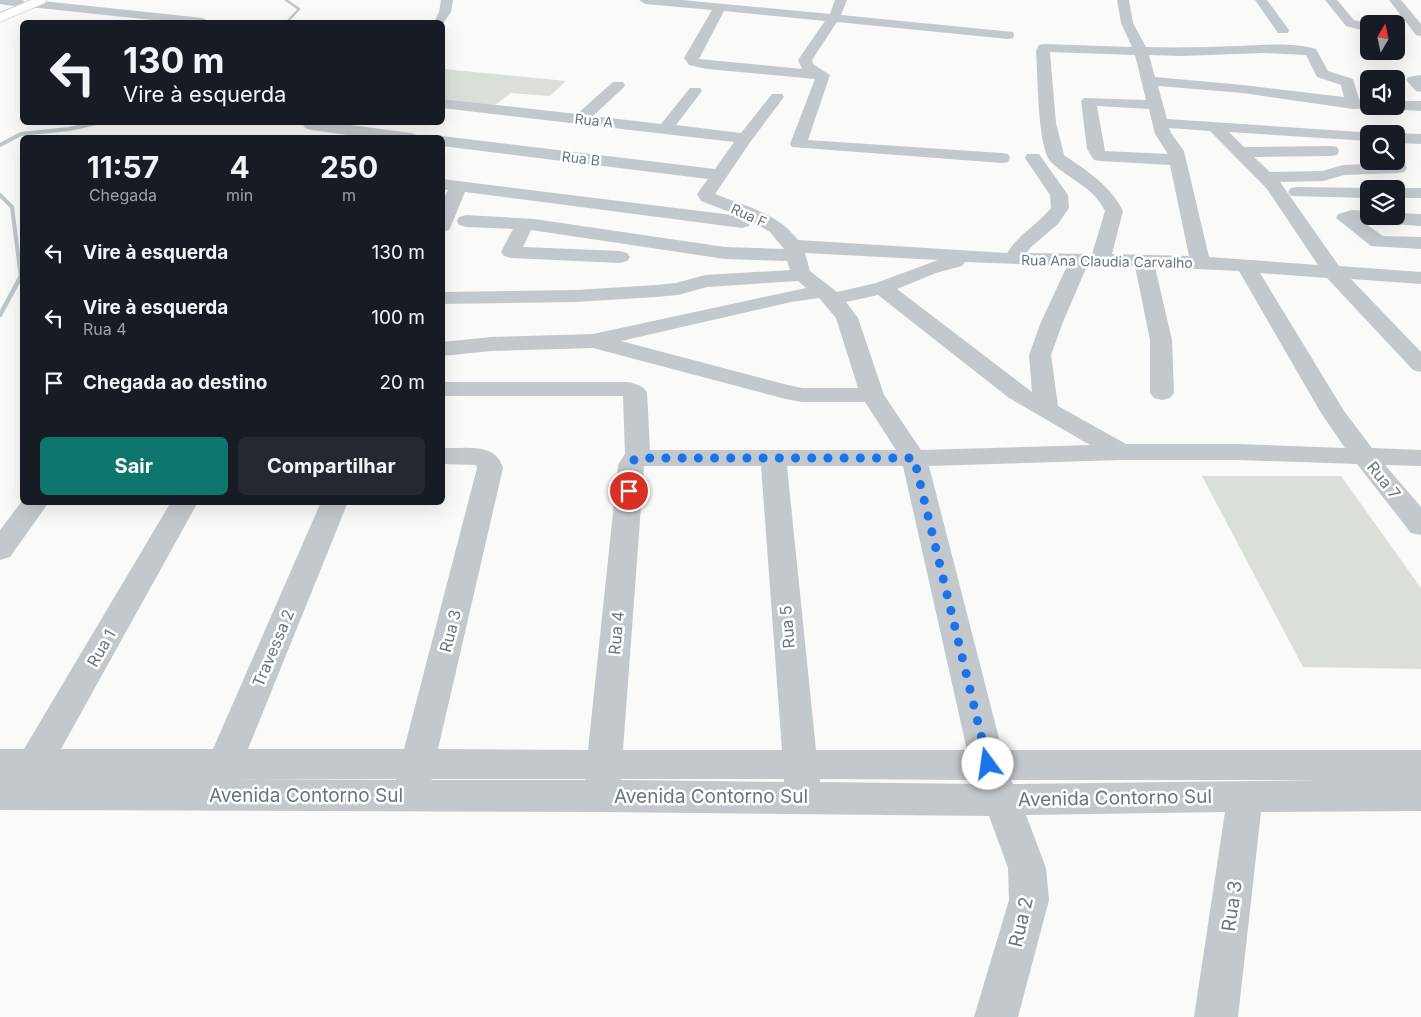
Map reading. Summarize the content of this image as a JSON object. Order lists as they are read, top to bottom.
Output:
{
  "streets": {
    "street": [
      "Rua A",
      "Rua B",
      "Rua F",
      "Rua Ana Claudia Carvalho",
      "Rua 7",
      "Rua 5",
      "Rua 3",
      "Rua 4",
      "Rua 1",
      "Travessa 2",
      "Avenida Contorno Sul",
      "Rua 2"
    ]
  },
  "crossings": [
    ["Rua A", "Rua F"],
    ["Rua B", "Rua F"],
    ["Rua F", "Rua Ana Claudia Carvalho"],
    ["Rua F", "Rua 2"],
    ["Rua Ana Claudia Carvalho", "Rua 7"],
    ["Rua 5", "Avenida Contorno Sul"],
    ["Rua 3", "Avenida Contorno Sul"],
    ["Rua 4", "Avenida Contorno Sul"],
    ["Rua 1", "Avenida Contorno Sul"],
    ["Travessa 2", "Avenida Contorno Sul"],
    ["Avenida Contorno Sul", "Rua 2"]
  ],
  "north": "top",
  "page": {
    "turn": ["130 m", "Vire à esquerda"],
    "eta": [
      "11:57",
      "Chegada",
      "4",
      "min",
      "250",
      "m"
    ],
    "list": [
      {
        "name": "Vire à esquerda",
        "value": "130 m"
      },
      {
        "name": "Vire à esquerda",
        "note": "Rua 4",
        "value": "100 m"
      },
      {
        "name": "Chegada ao destino",
        "value": "20 m"
      }
    ],
    "buttons": ["Sair", "Compartilhar"]
  }
}
